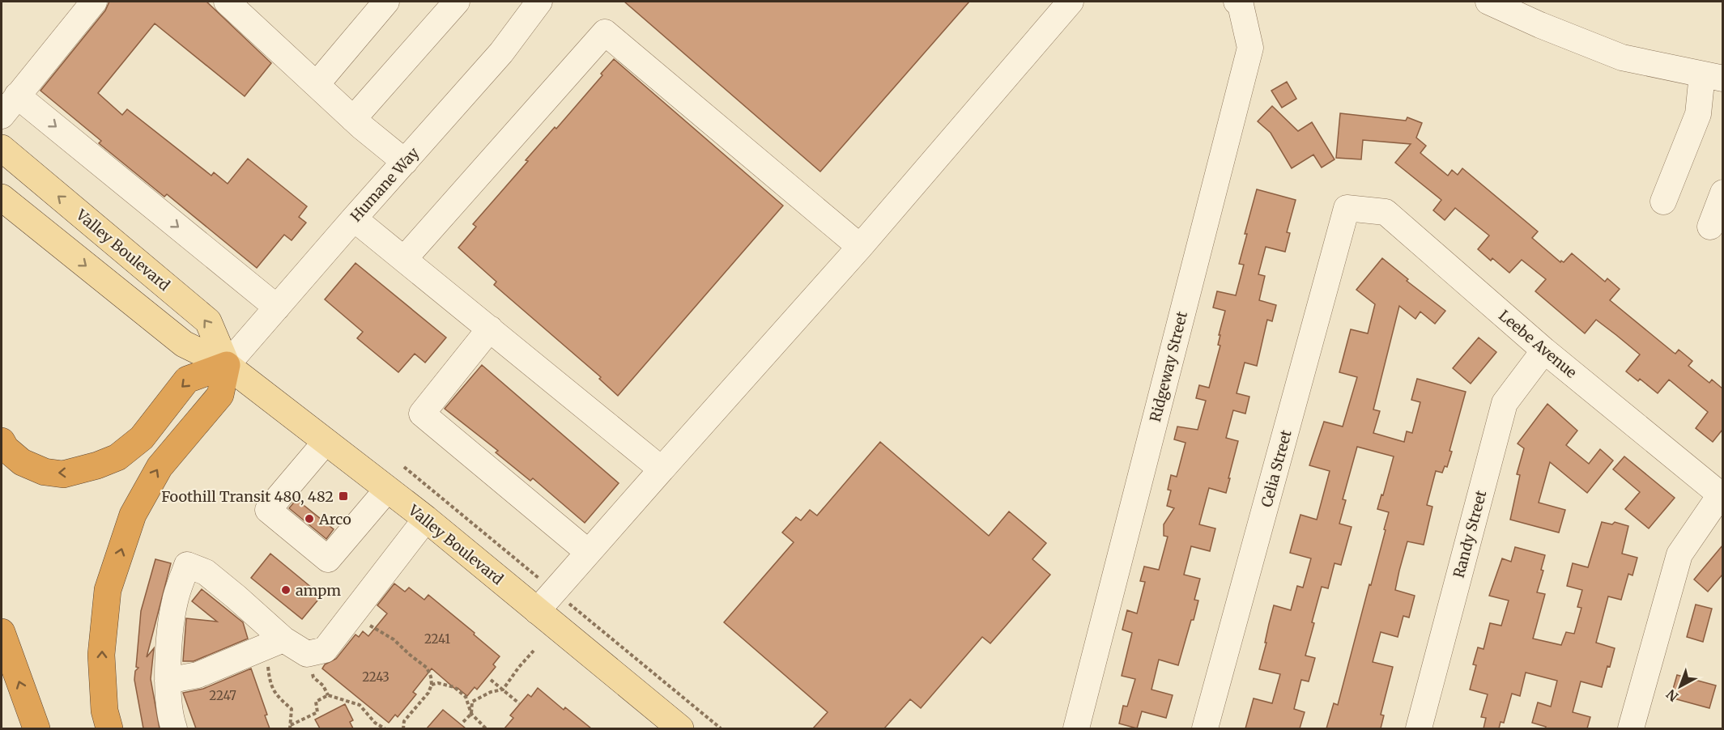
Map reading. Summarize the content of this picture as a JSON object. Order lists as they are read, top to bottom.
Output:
{
  "streets": {
    "main road": ["Valley Boulevard"],
    "street": [
      "Humane Way",
      "Leebe Avenue",
      "Ridgeway Street",
      "Celia Street",
      "Randy Street"
    ]
  },
  "crossings": [
    ["Humane Way", "Valley Boulevard"],
    ["Leebe Avenue", "Celia Street"],
    ["Leebe Avenue", "Randy Street"]
  ],
  "places": {
    "transit": ["Foothill Transit 480, 482"],
    "other": ["Arco", "ampm"]
  },
  "house_numbers": ["2241", "2243", "2247"],
  "north": "bottom left"
}
